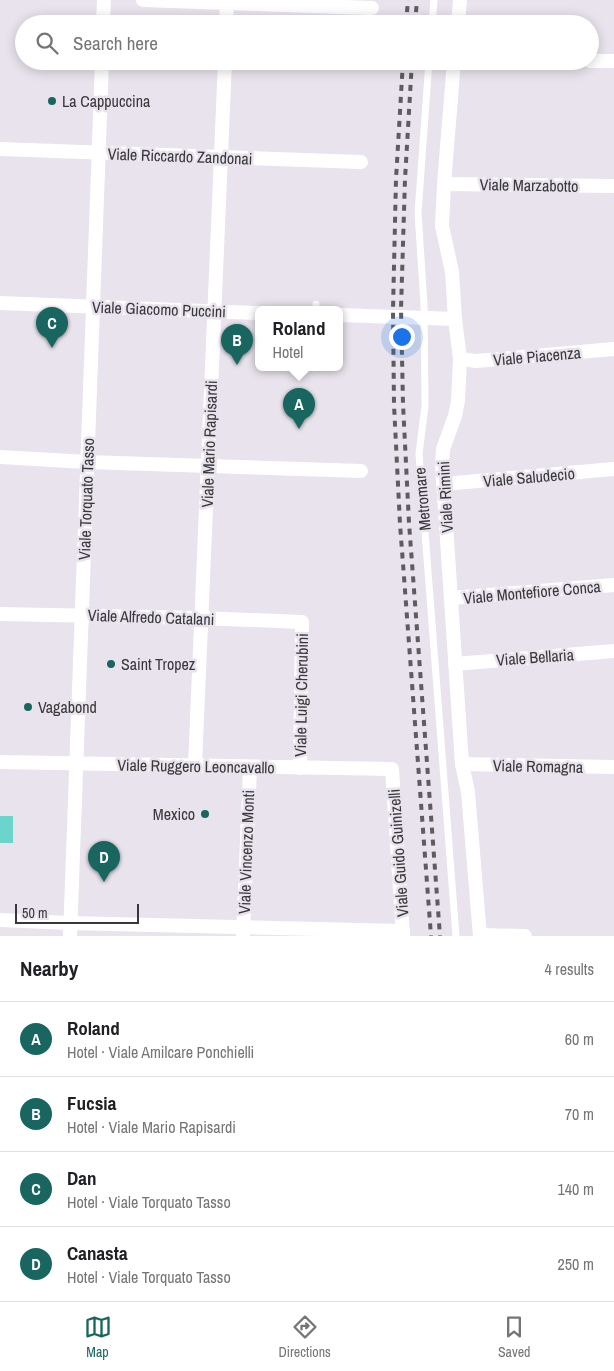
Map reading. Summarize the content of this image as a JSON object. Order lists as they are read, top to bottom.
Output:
{
  "streets": {
    "street": [
      "Viale Riccardo Zandonai",
      "Viale Marzabotto",
      "Viale Giacomo Puccini",
      "Viale Piacenza",
      "Viale Mario Rapisardi",
      "Viale Saludecio",
      "Viale Rimini",
      "Viale Torquato Tasso",
      "Viale Montefiore Conca",
      "Viale Alfredo Catalani",
      "Viale Bellaria",
      "Viale Luigi Cherubini",
      "Viale Ruggero Leoncavallo",
      "Viale Romagna",
      "Viale Vincenzo Monti",
      "Viale Guido Guinizelli"
    ],
    "lane": ["Metromare"]
  },
  "crossings": [
    ["Viale Riccardo Zandonai", "Viale Mario Rapisardi"],
    ["Viale Riccardo Zandonai", "Viale Torquato Tasso"],
    ["Viale Marzabotto", "Viale Rimini"],
    ["Viale Giacomo Puccini", "Viale Mario Rapisardi"],
    ["Viale Giacomo Puccini", "Viale Torquato Tasso"],
    ["Viale Piacenza", "Viale Rimini"],
    ["Viale Mario Rapisardi", "Viale Alfredo Catalani"],
    ["Viale Mario Rapisardi", "Viale Ruggero Leoncavallo"],
    ["Viale Saludecio", "Viale Rimini"],
    ["Viale Rimini", "Viale Montefiore Conca"],
    ["Viale Rimini", "Viale Bellaria"],
    ["Viale Rimini", "Viale Romagna"],
    ["Viale Torquato Tasso", "Viale Alfredo Catalani"],
    ["Viale Torquato Tasso", "Viale Ruggero Leoncavallo"],
    ["Viale Alfredo Catalani", "Viale Luigi Cherubini"],
    ["Viale Luigi Cherubini", "Viale Ruggero Leoncavallo"],
    ["Viale Ruggero Leoncavallo", "Viale Vincenzo Monti"],
    ["Viale Ruggero Leoncavallo", "Viale Guido Guinizelli"]
  ],
  "places": [
    "La Cappuccina",
    "Saint Tropez",
    "Vagabond",
    "Mexico"
  ],
  "scale_bar": "50 m",
  "page": {
    "search": "Search here",
    "popup": ["Roland", "Hotel"],
    "pins": [
      "C",
      "B",
      "A",
      "D"
    ],
    "scale": "50 m",
    "heading": ["Nearby", "4 results"],
    "list": [
      {
        "mark": "A",
        "name": "Roland",
        "note": "Hotel · Viale Amilcare Ponchielli",
        "value": "60 m"
      },
      {
        "mark": "B",
        "name": "Fucsia",
        "note": "Hotel · Viale Mario Rapisardi",
        "value": "70 m"
      },
      {
        "mark": "C",
        "name": "Dan",
        "note": "Hotel · Viale Torquato Tasso",
        "value": "140 m"
      },
      {
        "mark": "D",
        "name": "Canasta",
        "note": "Hotel · Viale Torquato Tasso",
        "value": "250 m"
      }
    ],
    "nav": ["Map", "Directions", "Saved"]
  }
}
